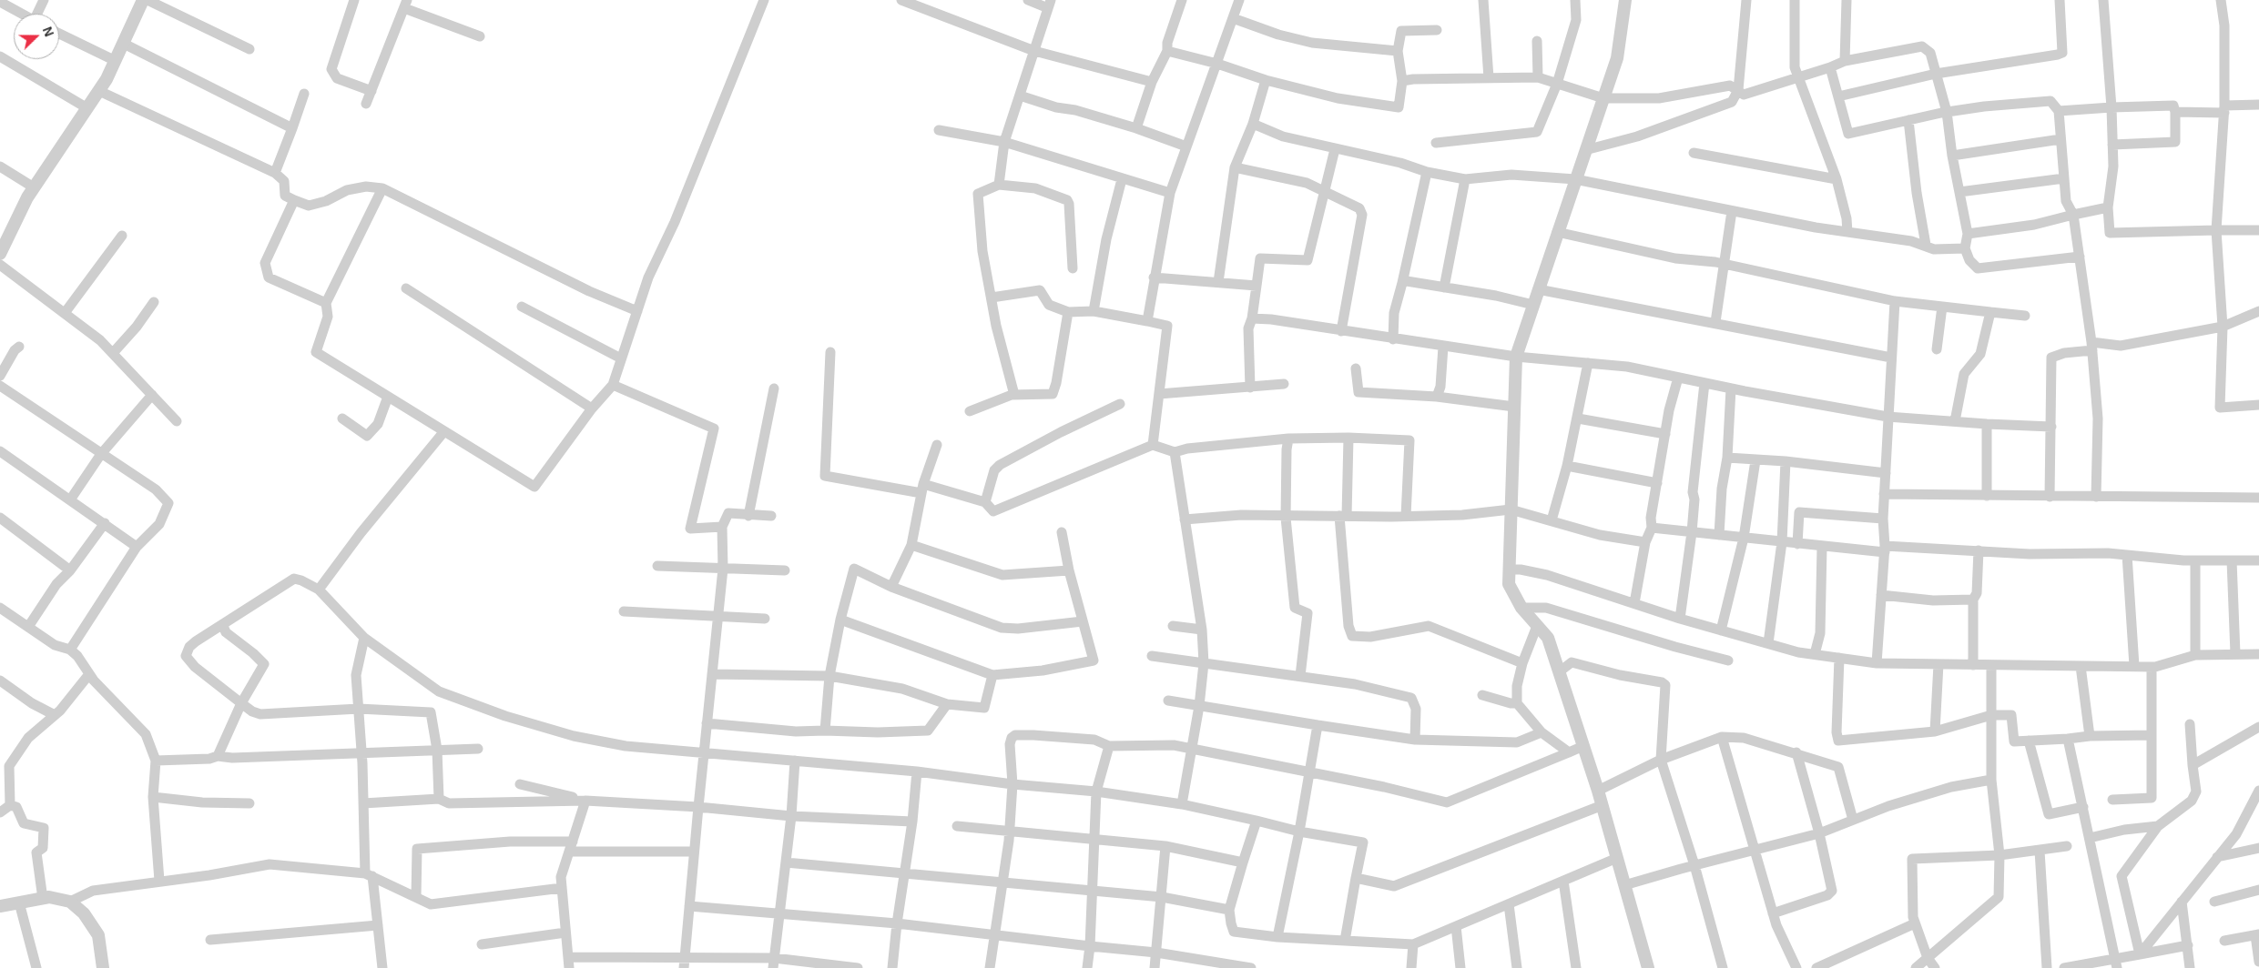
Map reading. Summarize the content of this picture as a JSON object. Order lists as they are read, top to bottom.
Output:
{
  "north": "right"
}
